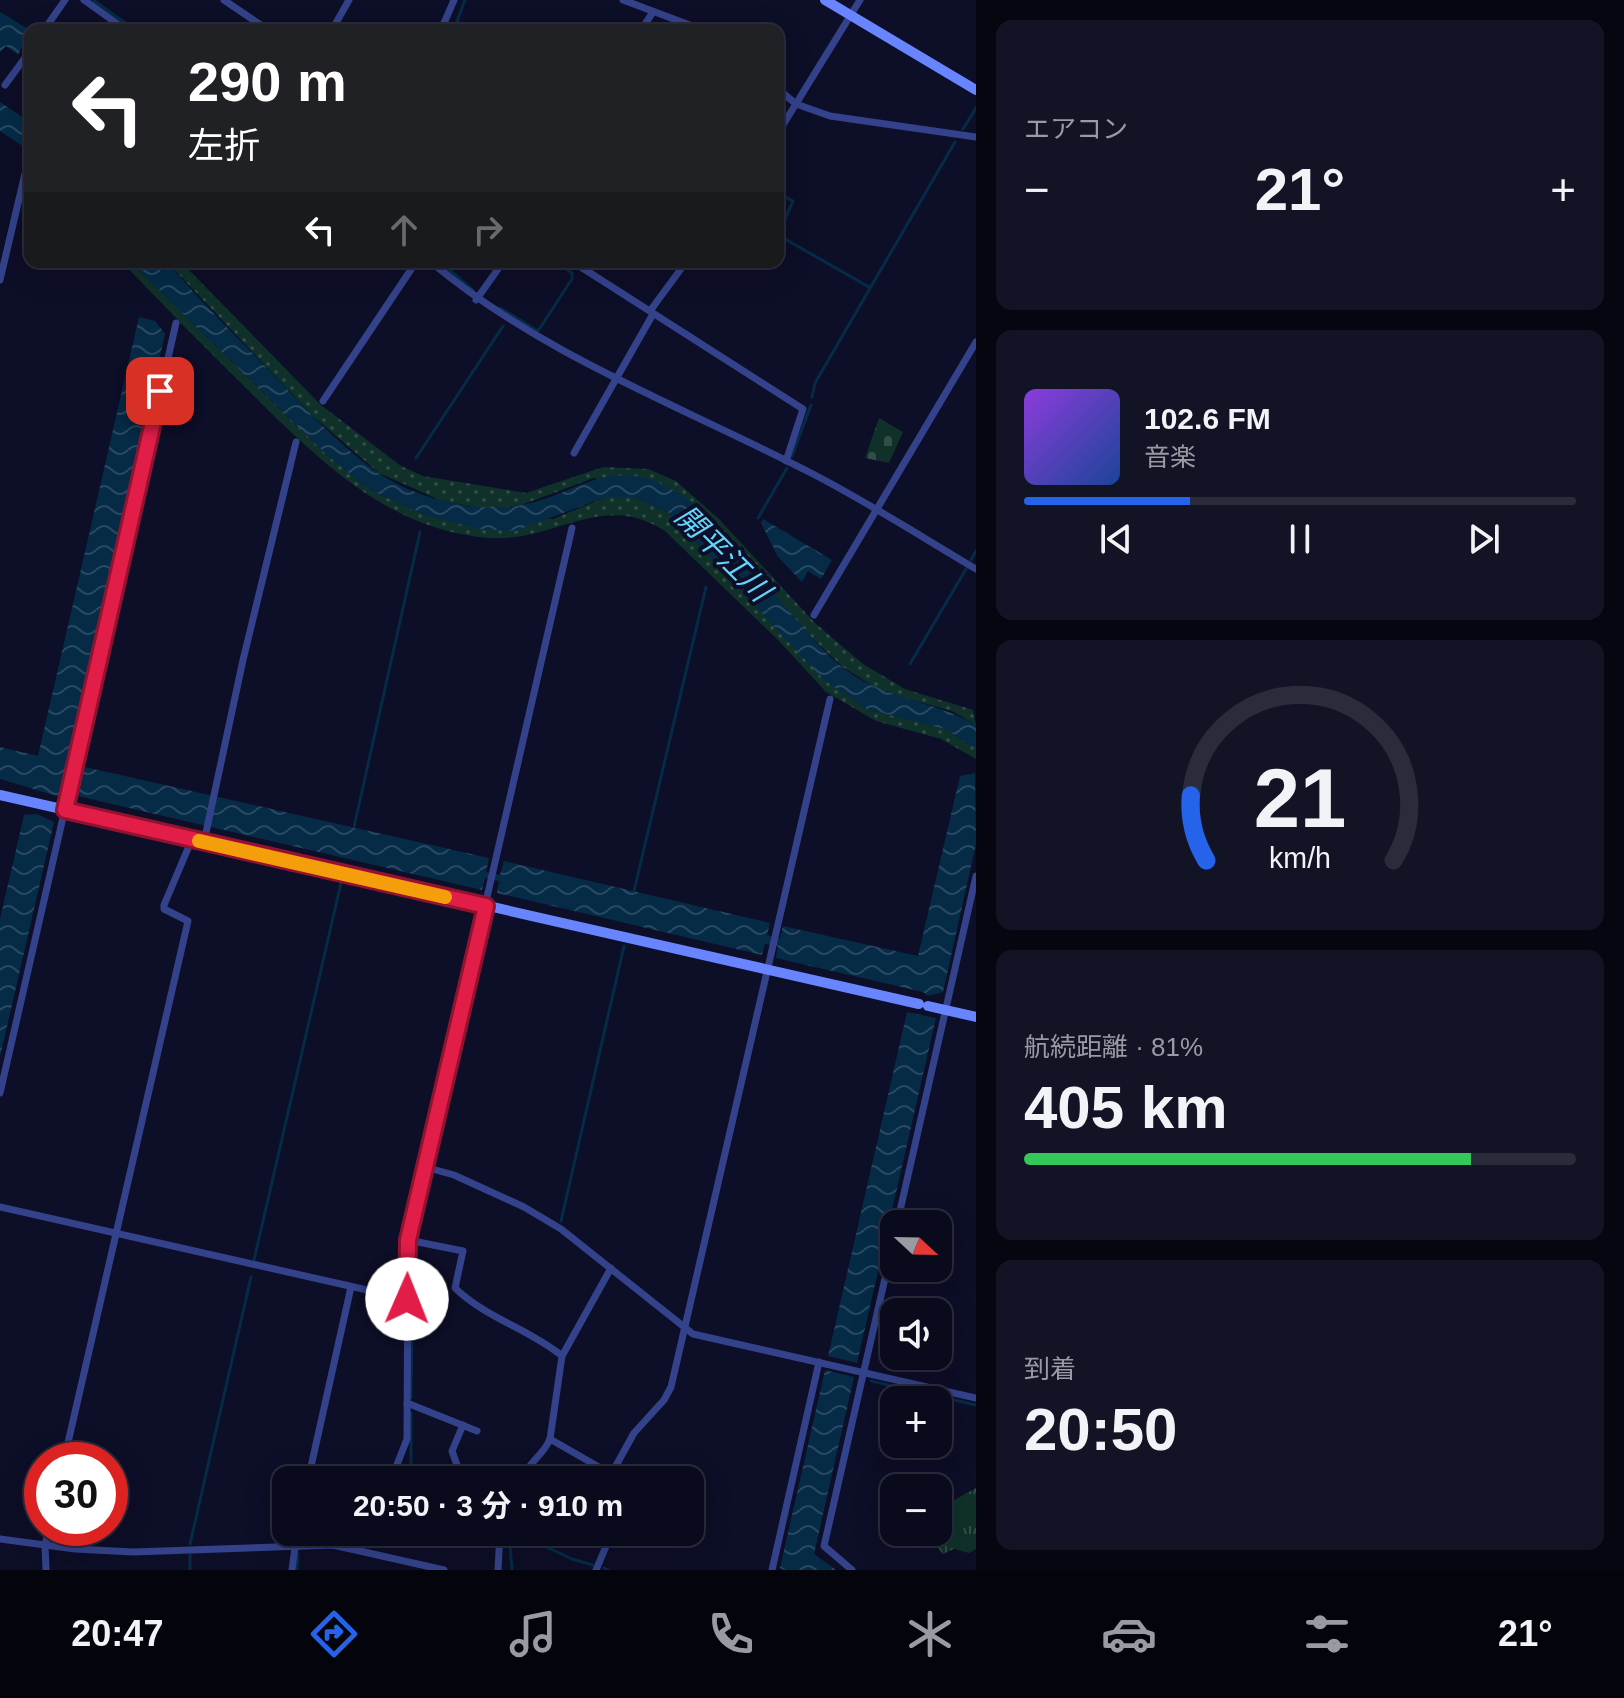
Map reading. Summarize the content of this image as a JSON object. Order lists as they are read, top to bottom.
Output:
{
  "water": ["開平江川"],
  "north": "right",
  "page": {
    "tile": [
      "エアコン",
      ["航続距離 · 81%", "405 km"],
      ["到着", "20:50"]
    ],
    "turn": ["290 m", "左折"],
    "heat": ["−", "21°", "+"],
    "song": ["102.6 FM", "音楽"],
    "map_buttons": ["+", "−"],
    "limit": "30",
    "trip": "20:50 · 3 分 · 910 m",
    "tabs": ["20:47", "21°"],
    "gauge": ["21", "km/h"]
  }
}
